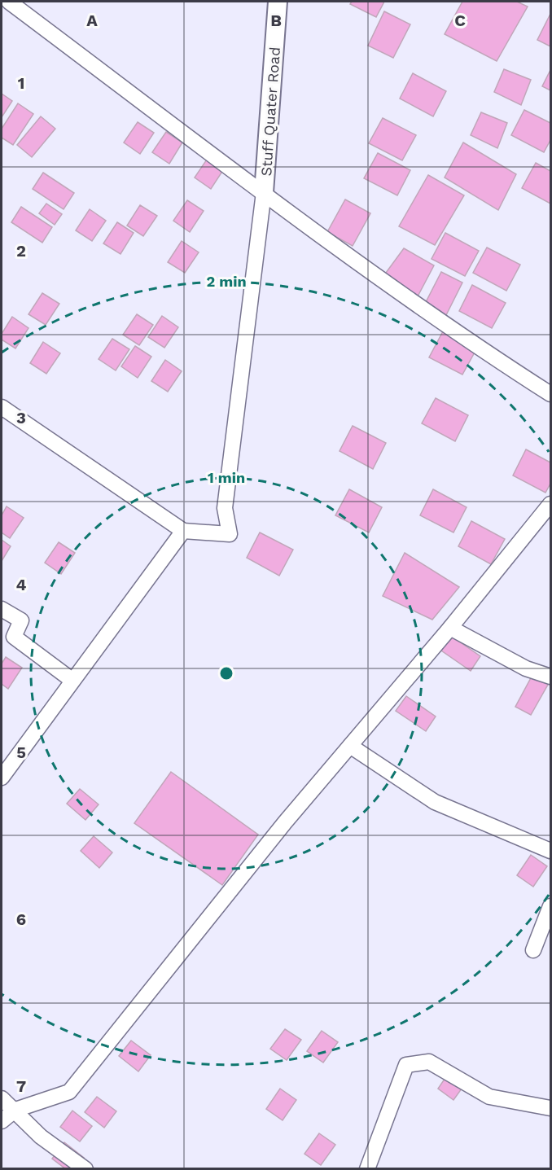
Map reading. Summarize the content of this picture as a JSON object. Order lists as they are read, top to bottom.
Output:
{
  "streets": {
    "street": ["Stuff Quater Road"]
  },
  "grid": {
    "columns": ["A", "B", "C"],
    "rows": [
      "1",
      "2",
      "3",
      "4",
      "5",
      "6",
      "7"
    ]
  },
  "rings": ["2 min", "1 min"]
}
